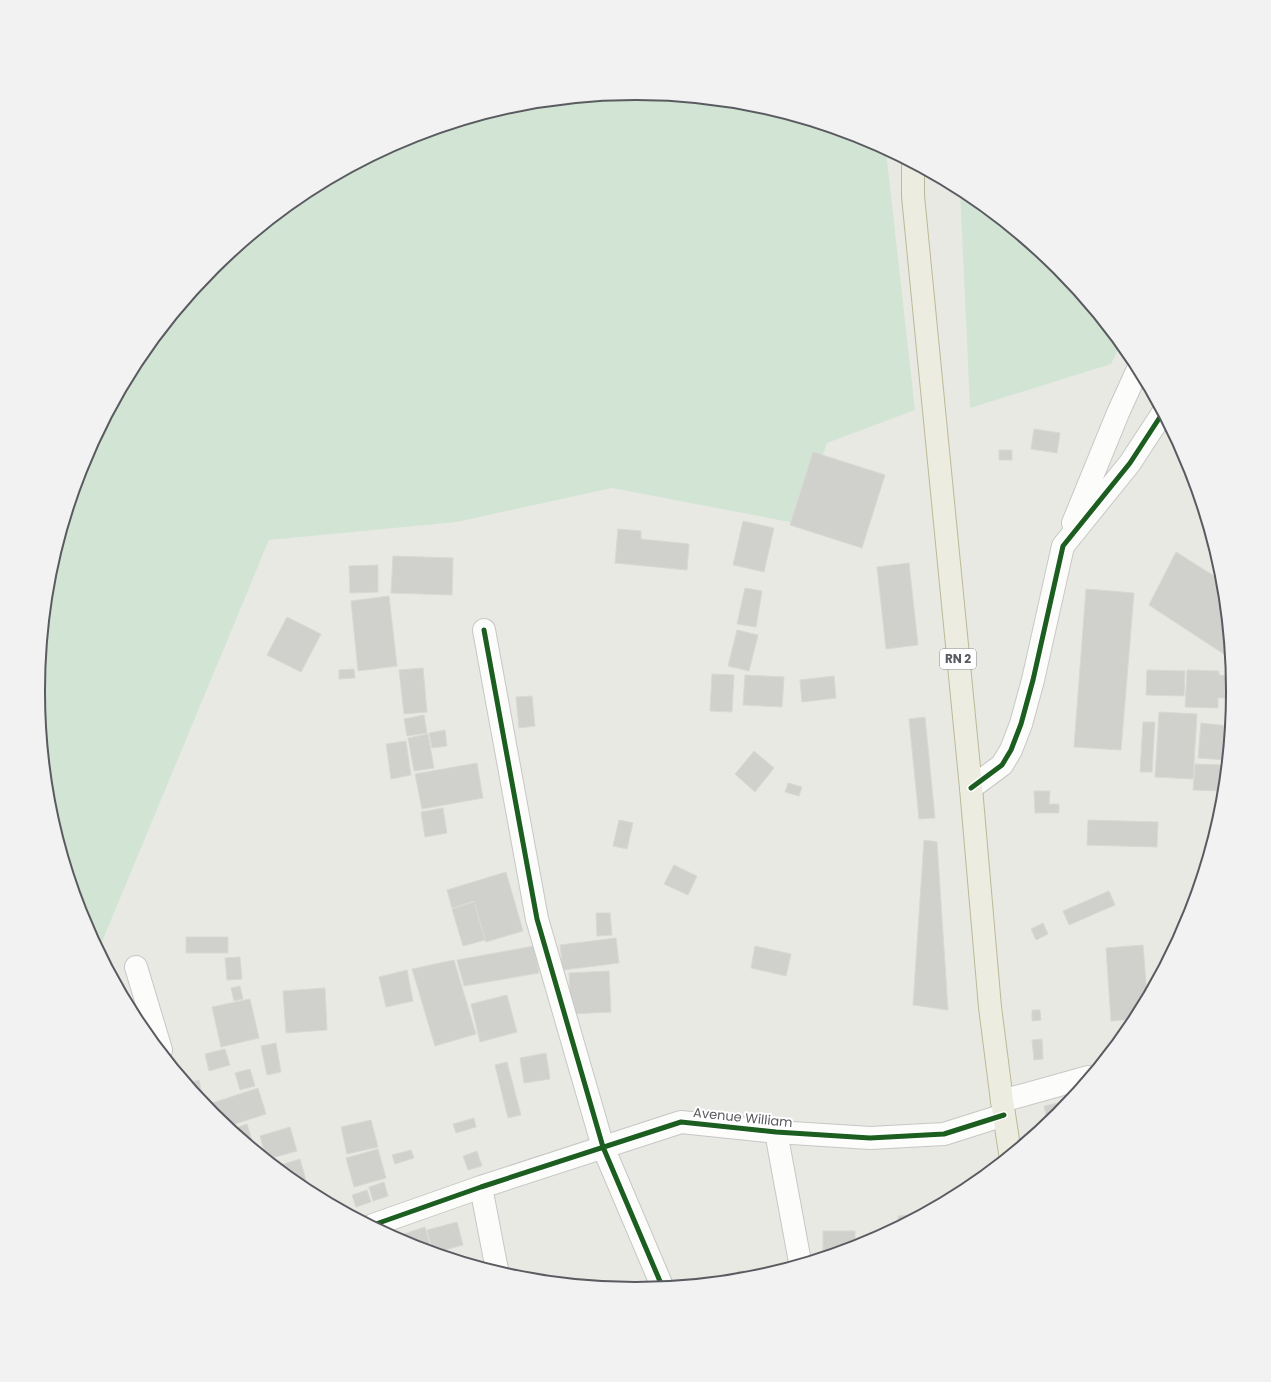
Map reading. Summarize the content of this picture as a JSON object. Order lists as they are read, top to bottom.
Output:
{
  "streets": {
    "highway": ["RN 2"],
    "street": ["Avenue William"]
  },
  "crossings": [
    ["RN 2", "Avenue William"]
  ]
}
